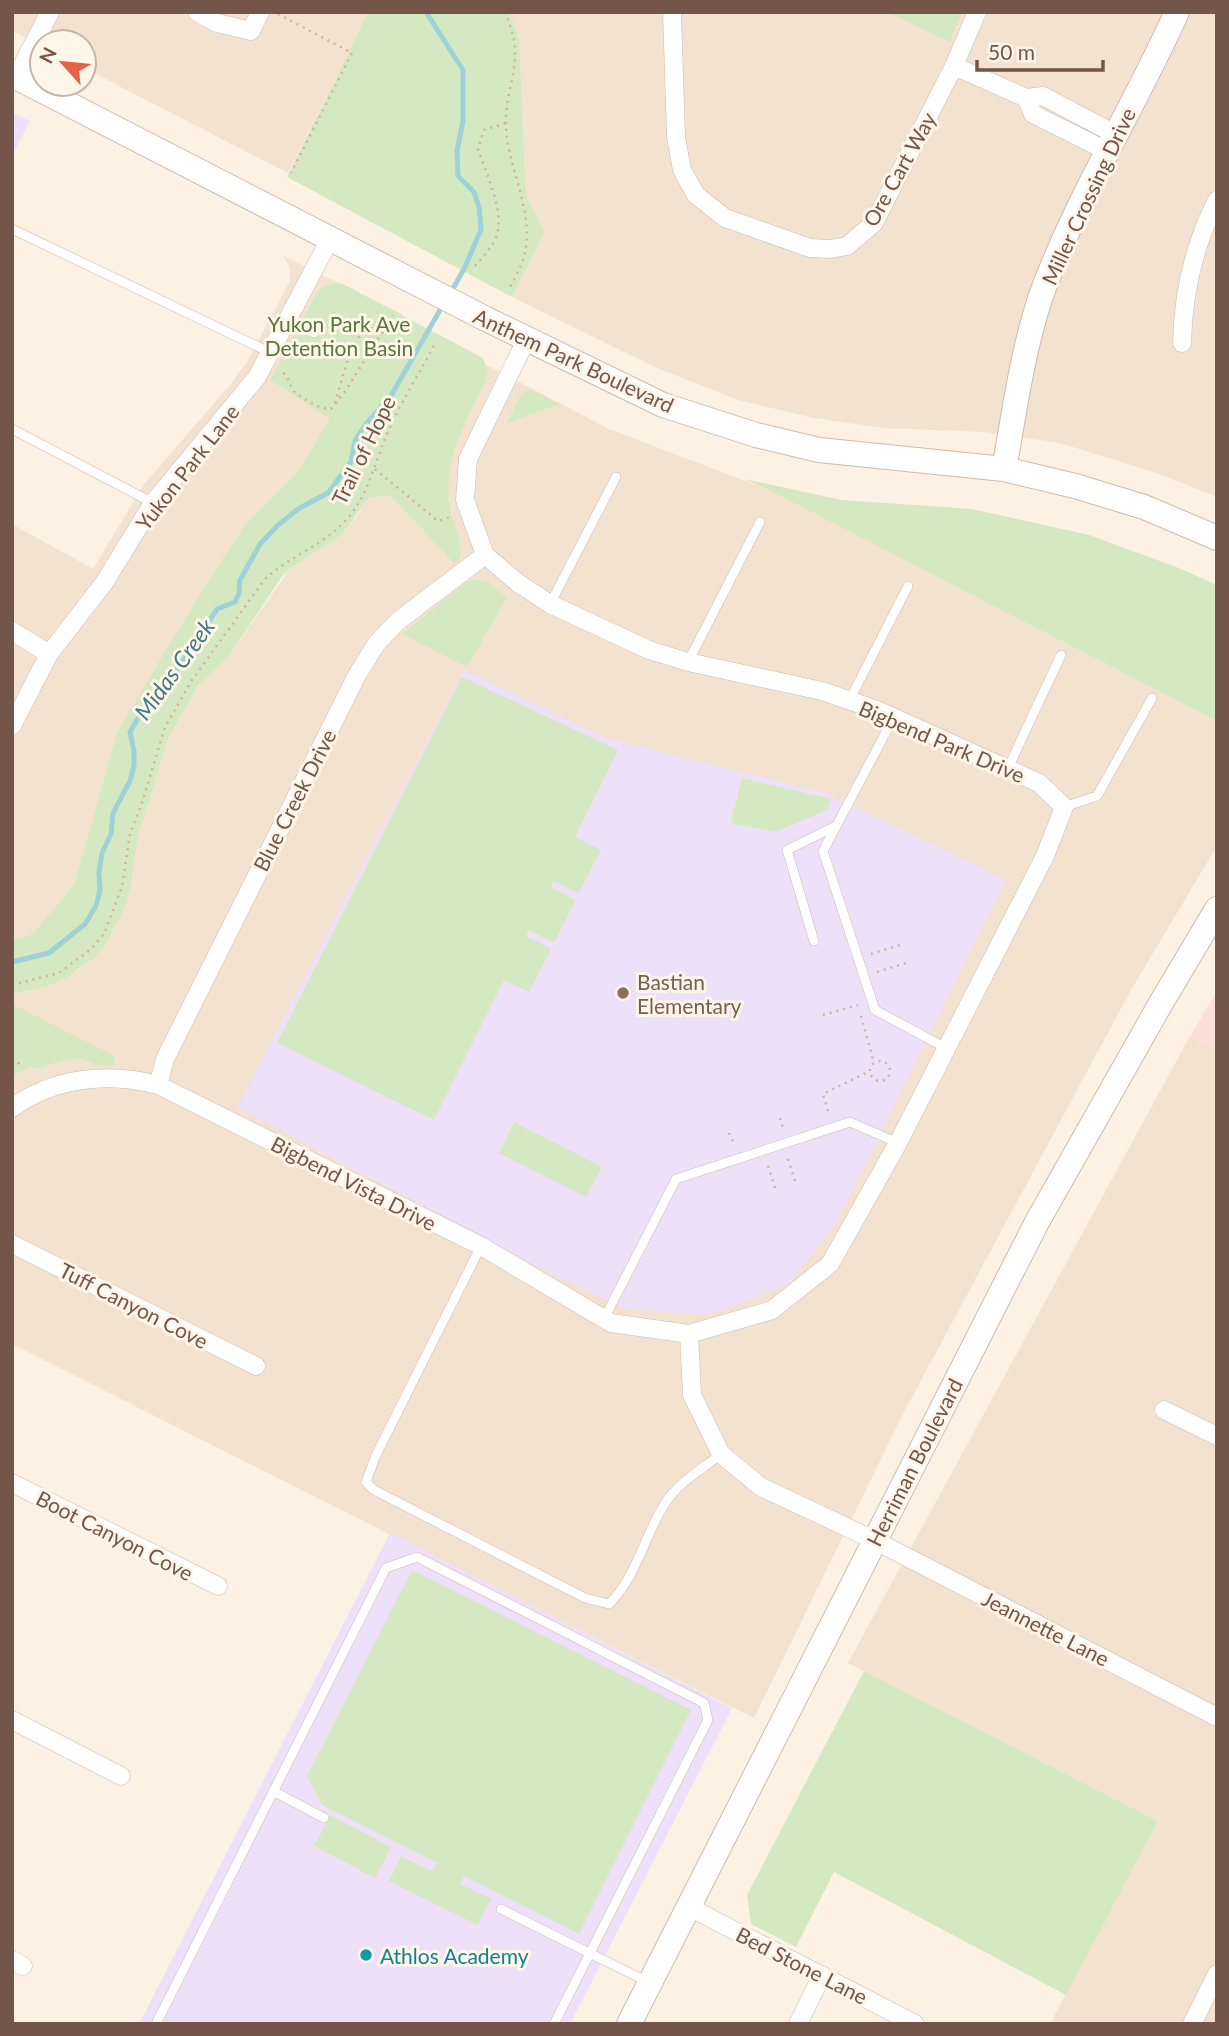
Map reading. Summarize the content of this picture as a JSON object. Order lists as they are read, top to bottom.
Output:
{
  "streets": {
    "main road": ["Miller Crossing Drive", "Anthem Park Boulevard", "Herriman Boulevard"],
    "street": [
      "Ore Cart Way",
      "Yukon Park Lane",
      "Bigbend Park Drive",
      "Blue Creek Drive",
      "Bigbend Vista Drive",
      "Tuff Canyon Cove",
      "Boot Canyon Cove",
      "Jeannette Lane",
      "Bed Stone Lane"
    ],
    "path": ["Trail of Hope"]
  },
  "crossings": [
    ["Miller Crossing Drive", "Anthem Park Boulevard"],
    ["Anthem Park Boulevard", "Yukon Park Lane"],
    ["Anthem Park Boulevard", "Bigbend Park Drive"],
    ["Bigbend Park Drive", "Blue Creek Drive"],
    ["Blue Creek Drive", "Bigbend Vista Drive"],
    ["Herriman Boulevard", "Jeannette Lane"],
    ["Herriman Boulevard", "Bed Stone Lane"]
  ],
  "water": ["Midas Creek"],
  "parks": ["Yukon Park Ave Detention Basin"],
  "places": ["Bastian Elementary", "Athlos Academy"],
  "scale_bar": "50 m",
  "north": "top left"
}
